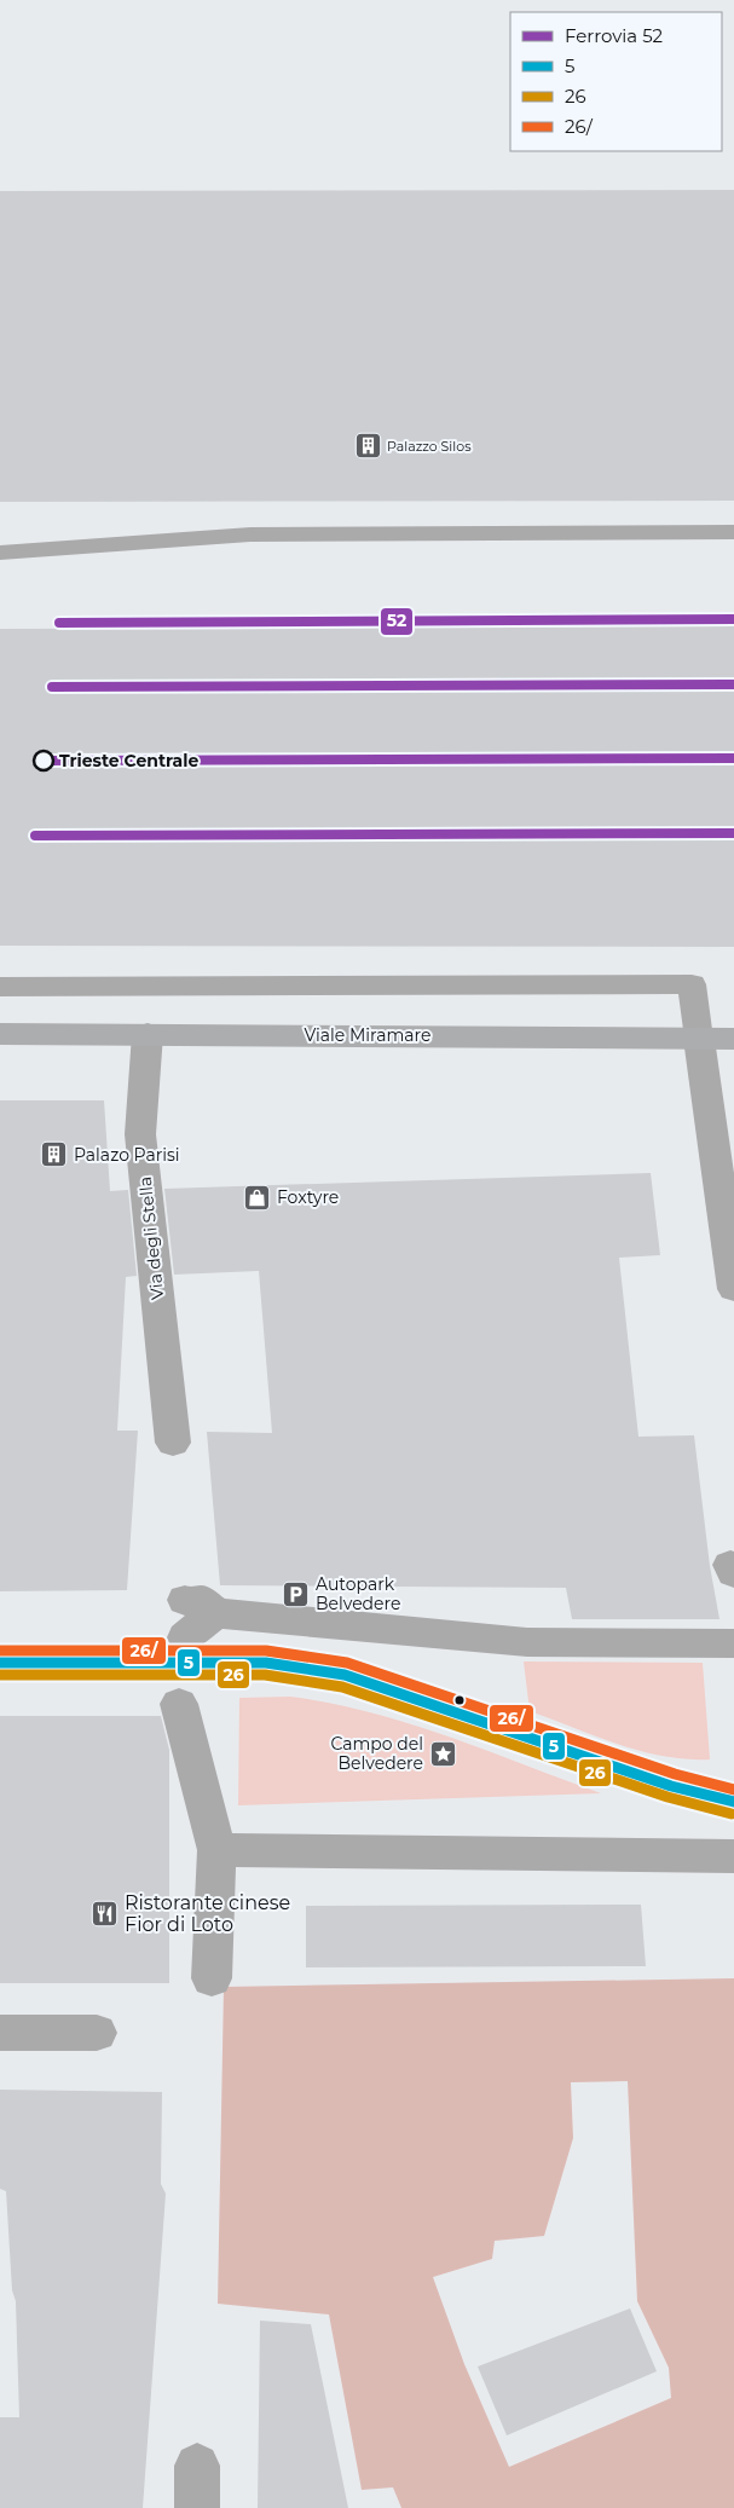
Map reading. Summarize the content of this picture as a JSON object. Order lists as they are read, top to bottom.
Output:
{
  "streets": {
    "main road": ["Viale Miramare"],
    "street": ["Via degli Stella"]
  },
  "crossings": [
    ["Viale Miramare", "Via degli Stella"]
  ],
  "places": {
    "building": ["Palazzo Silos", "Palazo Parisi"],
    "other": ["Trieste Centrale"],
    "shop": ["Foxtyre"],
    "parking": ["Autopark Belvedere"],
    "place": ["Campo del Belvedere"],
    "restaurant": ["Ristorante cinese Fior di Loto"]
  },
  "lines": [
    "rail line 52",
    "transit line 26/",
    "transit line 5",
    "transit line 26"
  ],
  "legend": [
    "Ferrovia 52",
    "5",
    "26",
    "26/"
  ]
}
